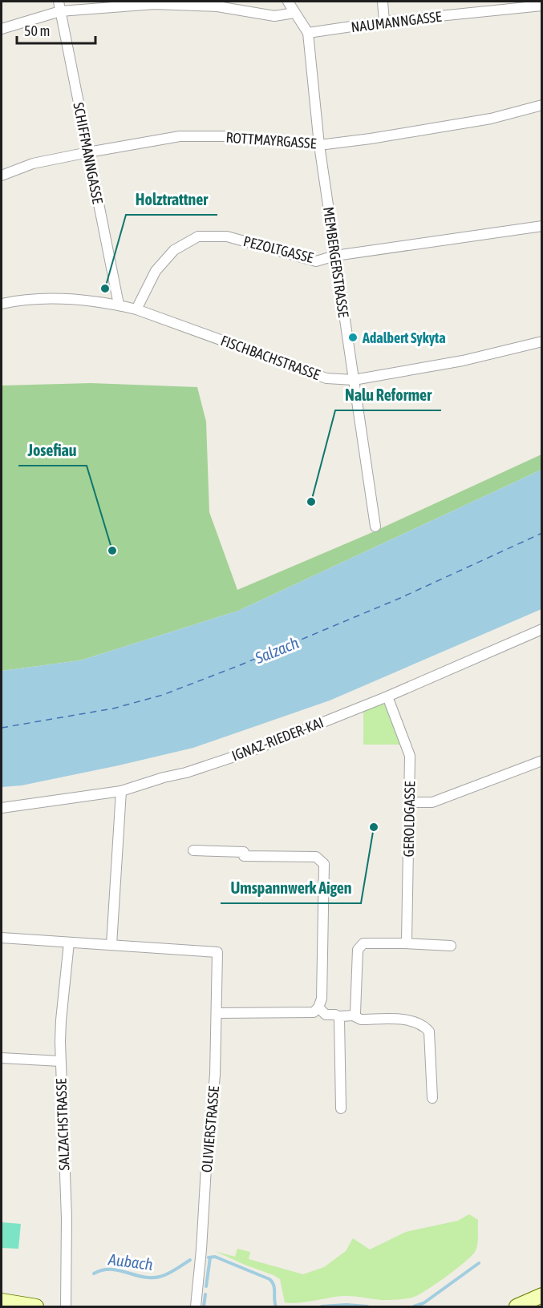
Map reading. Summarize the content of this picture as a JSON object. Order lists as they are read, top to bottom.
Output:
{
  "streets": {
    "street": [
      "NAUMANNGASSE",
      "ROTTMAYRGASSE",
      "SCHIFFMANNGASSE",
      "PEZOLTGASSE",
      "MEMBERGERSTRASSE",
      "FISCHBACHSTRASSE",
      "IGNAZ-RIEDER-KAI",
      "GEROLDGASSE",
      "SALZACHSTRASSE",
      "OLIVIERSTRASSE"
    ]
  },
  "crossings": [
    ["NAUMANNGASSE", "MEMBERGERSTRASSE"],
    ["ROTTMAYRGASSE", "SCHIFFMANNGASSE"],
    ["ROTTMAYRGASSE", "MEMBERGERSTRASSE"],
    ["SCHIFFMANNGASSE", "FISCHBACHSTRASSE"],
    ["PEZOLTGASSE", "MEMBERGERSTRASSE"],
    ["PEZOLTGASSE", "FISCHBACHSTRASSE"],
    ["MEMBERGERSTRASSE", "FISCHBACHSTRASSE"],
    ["IGNAZ-RIEDER-KAI", "GEROLDGASSE"]
  ],
  "water": ["Salzach", "Aubach"],
  "places": [
    "Holztrattner",
    "Adalbert Sykyta",
    "Nalu Reformer",
    "Josefiau",
    "Umspannwerk Aigen"
  ],
  "scale_bar": "50 m"
}
